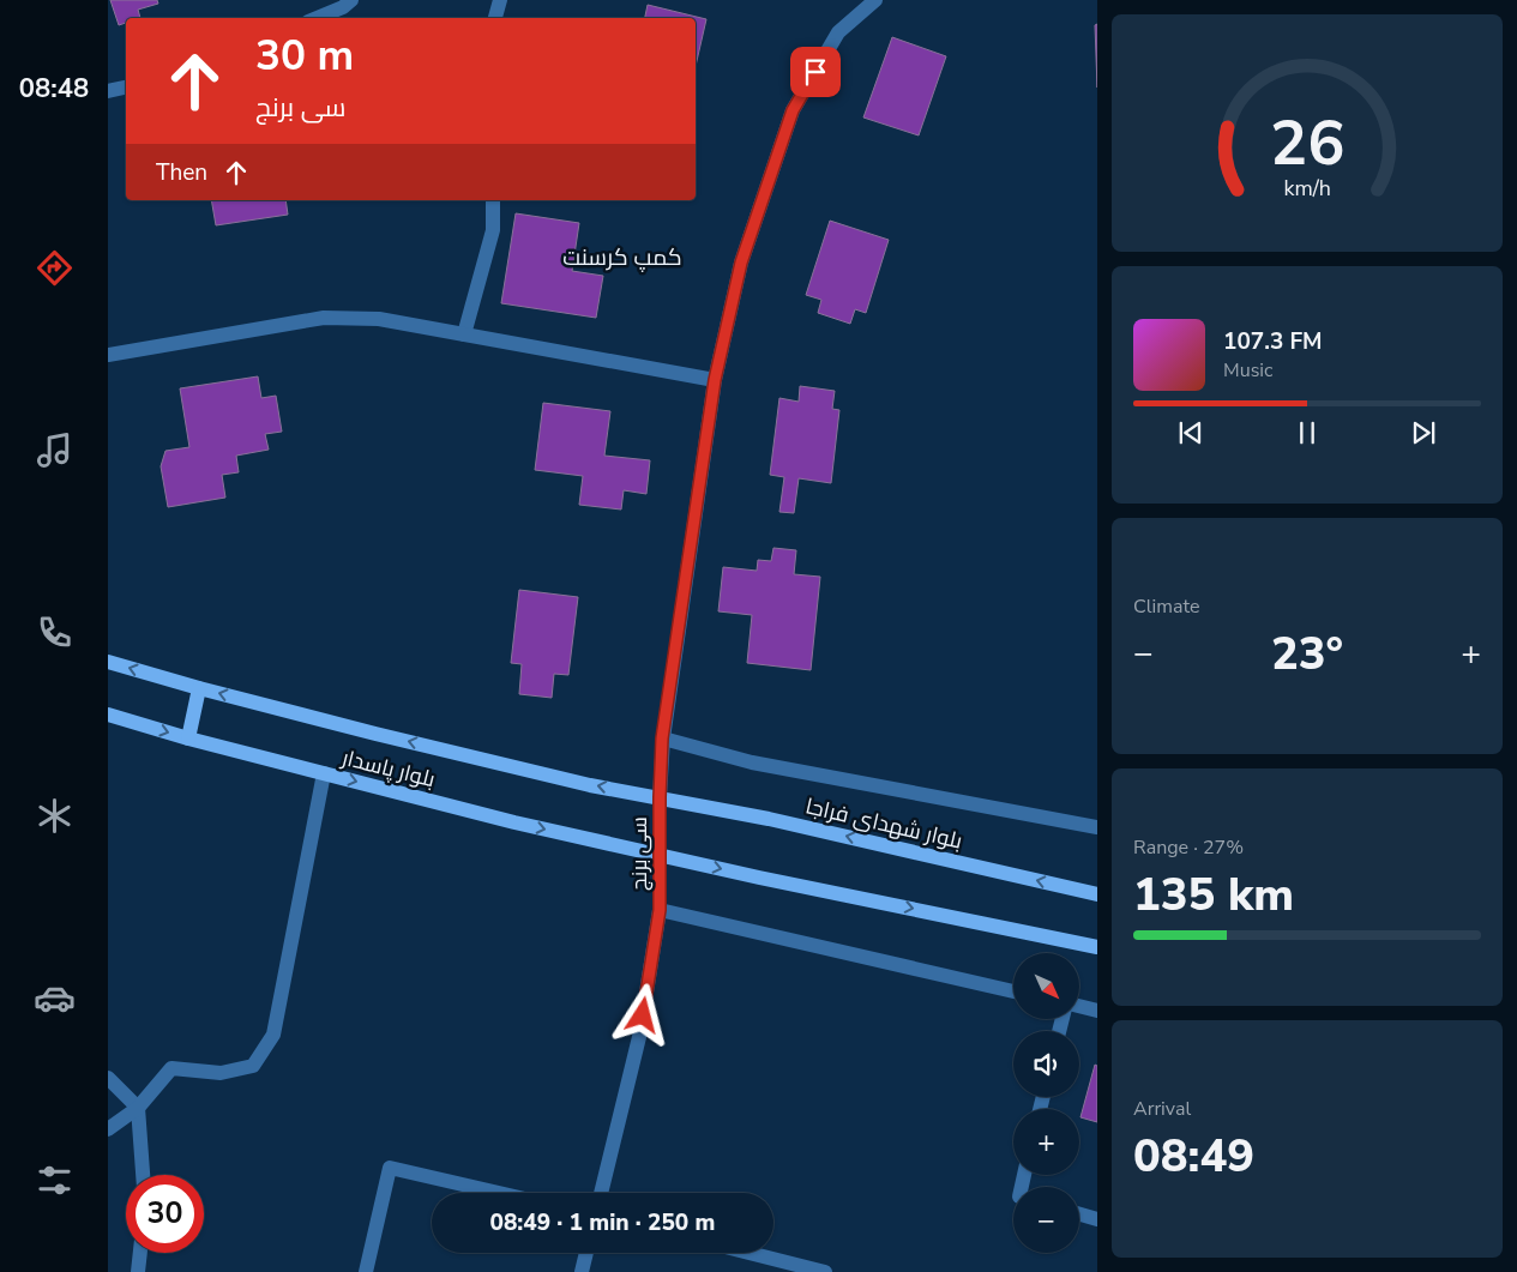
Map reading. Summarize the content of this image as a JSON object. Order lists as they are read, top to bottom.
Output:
{
  "streets": {
    "main road": ["بلوار پاسدار", "بلوار شهدای فراجا"],
    "street": ["سی برنج"]
  },
  "crossings": [
    ["بلوار پاسدار", "بلوار شهدای فراجا"],
    ["بلوار پاسدار", "سی برنج"],
    ["بلوار شهدای فراجا", "سی برنج"]
  ],
  "districts": ["کمپ کرسنت"],
  "north": "bottom right",
  "page": {
    "tabs": "08:48",
    "turn": ["30 m", "سی برنج"],
    "then": "Then",
    "song": ["107.3 FM", "Music"],
    "tile": [
      "Climate",
      ["Range · 27%", "135 km"],
      ["Arrival", "08:49"]
    ],
    "heat": ["−", "23°", "+"],
    "map_buttons": ["+", "−"],
    "limit": "30",
    "trip": "08:49 · 1 min · 250 m",
    "gauge": ["26", "km/h"]
  }
}
